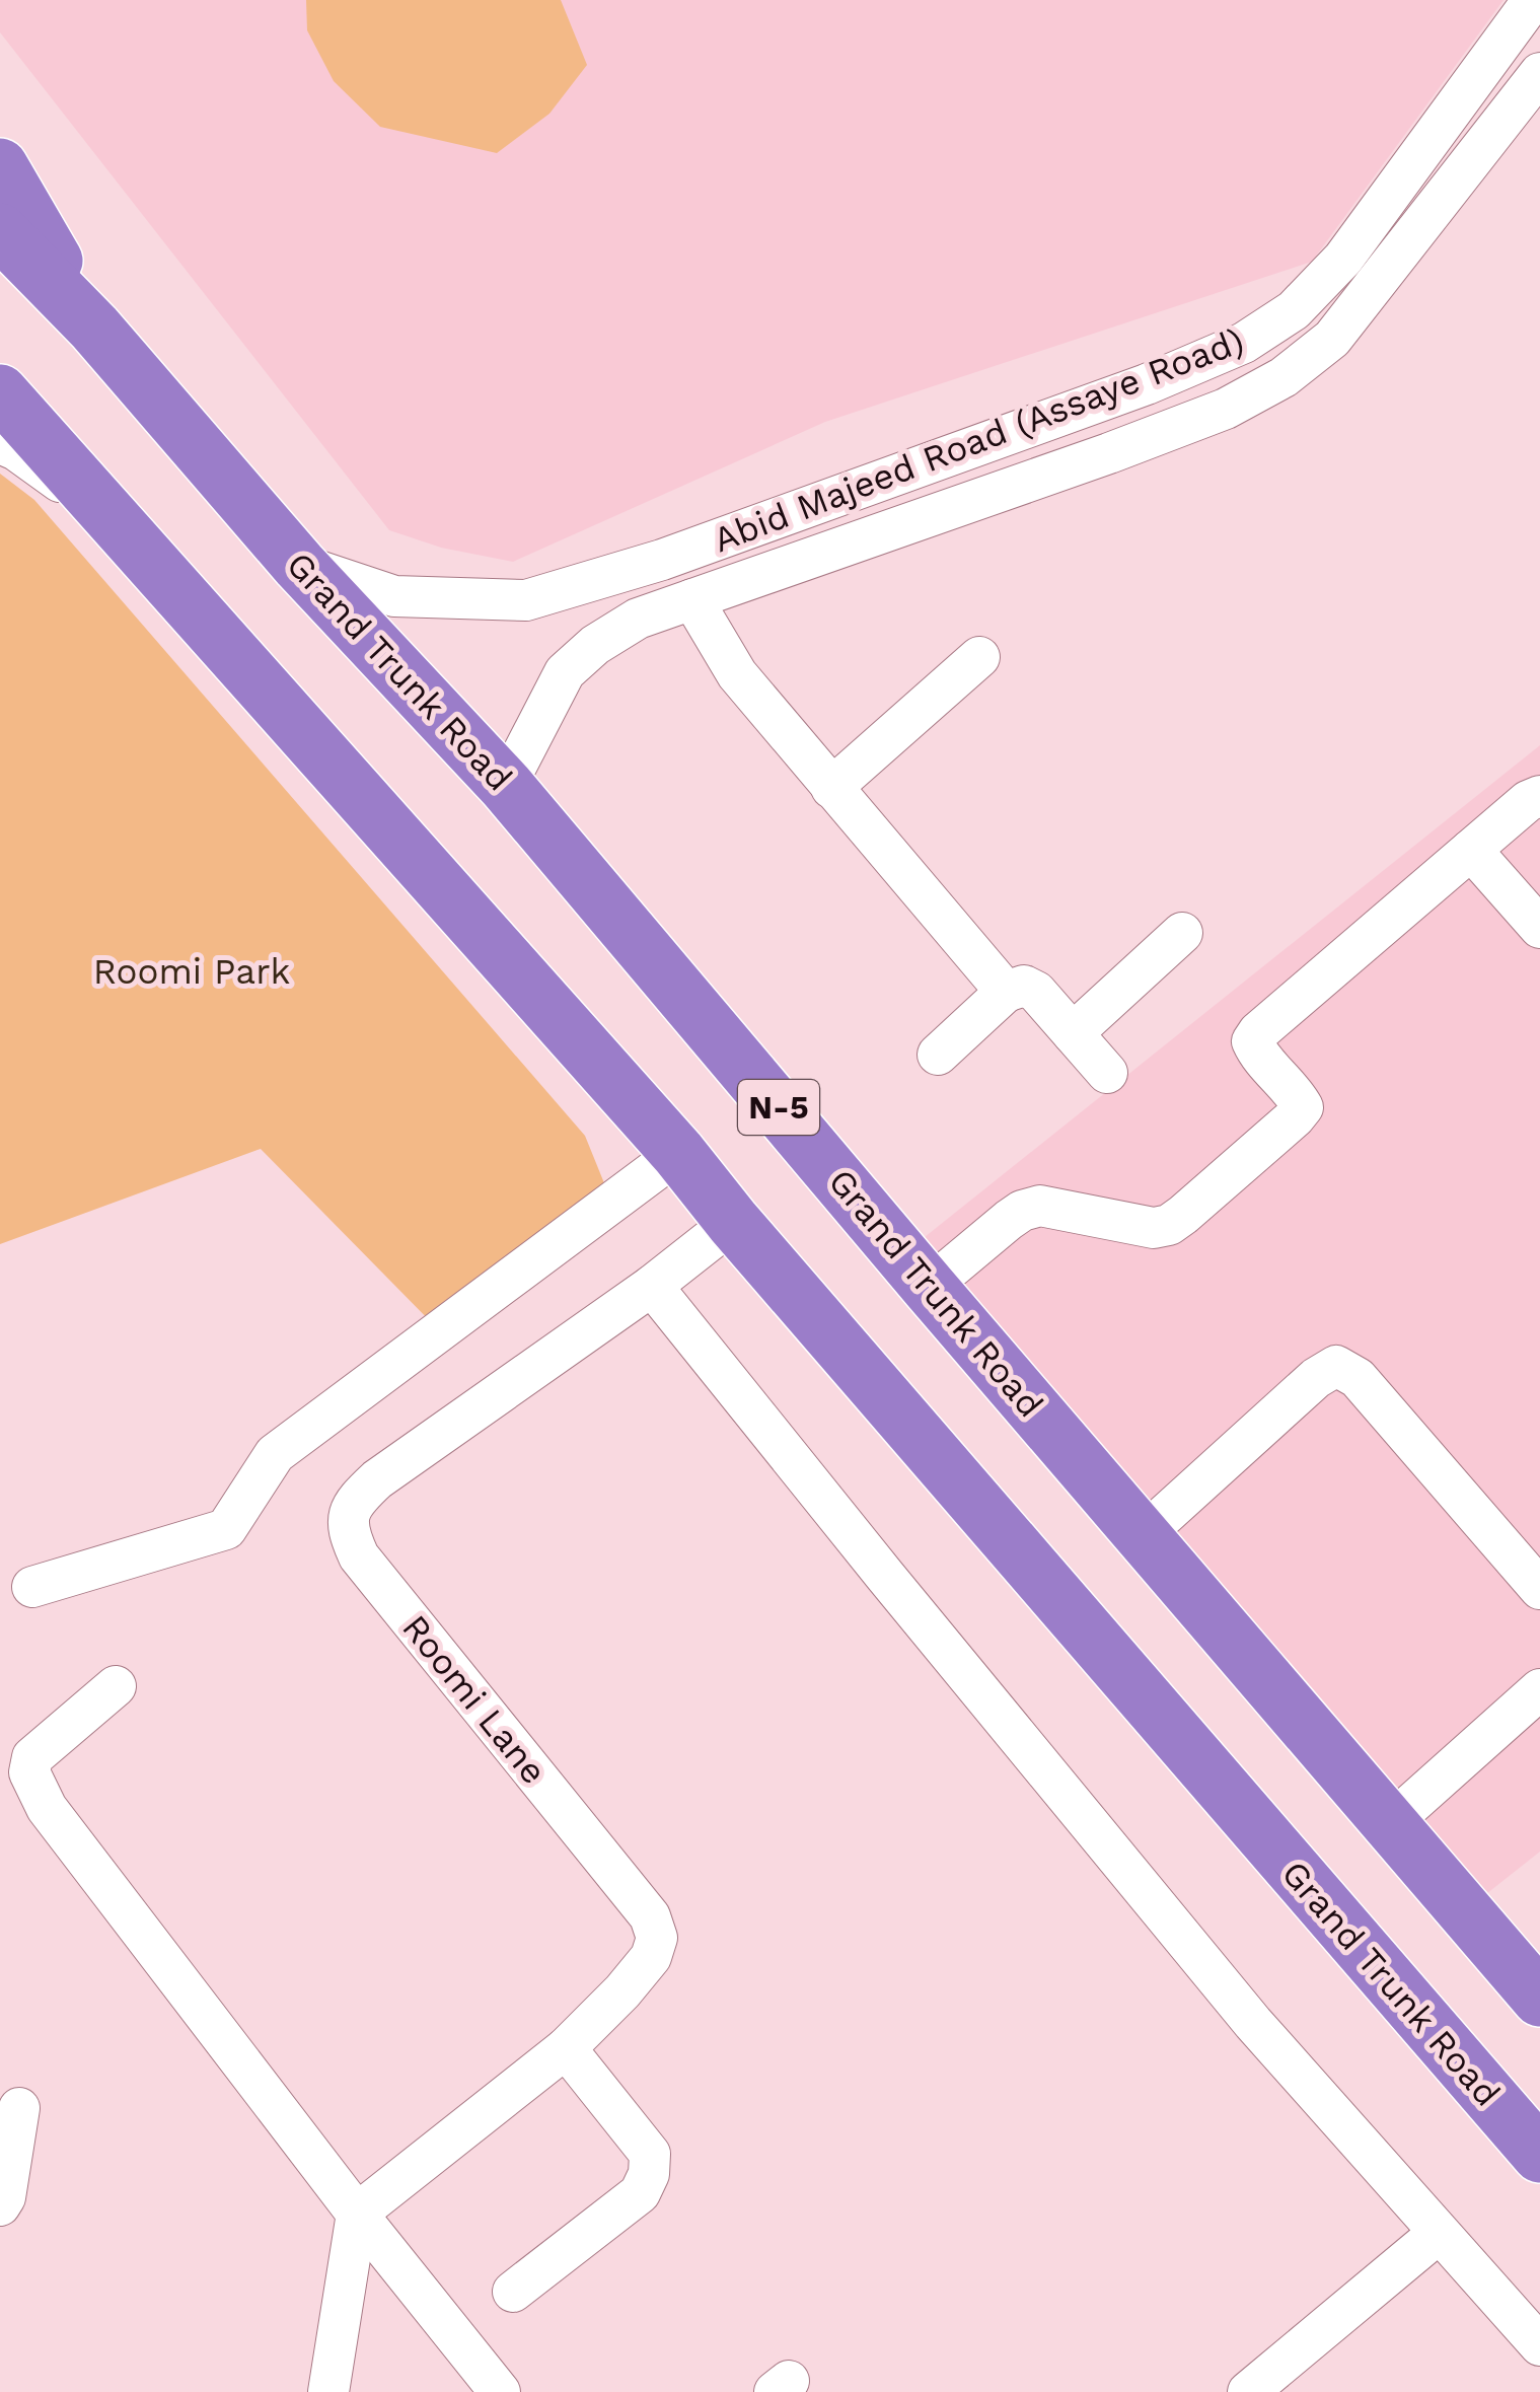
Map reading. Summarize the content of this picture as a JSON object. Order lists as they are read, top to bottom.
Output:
{
  "streets": {
    "highway": ["Grand Trunk Road", "N-5"],
    "street": ["Abid Majeed Road (Assaye Road)", "Roomi Lane"]
  },
  "crossings": [
    ["Abid Majeed Road (Assaye Road)", "Grand Trunk Road"],
    ["Grand Trunk Road", "Roomi Lane"]
  ],
  "parks": ["Roomi Park"]
}
